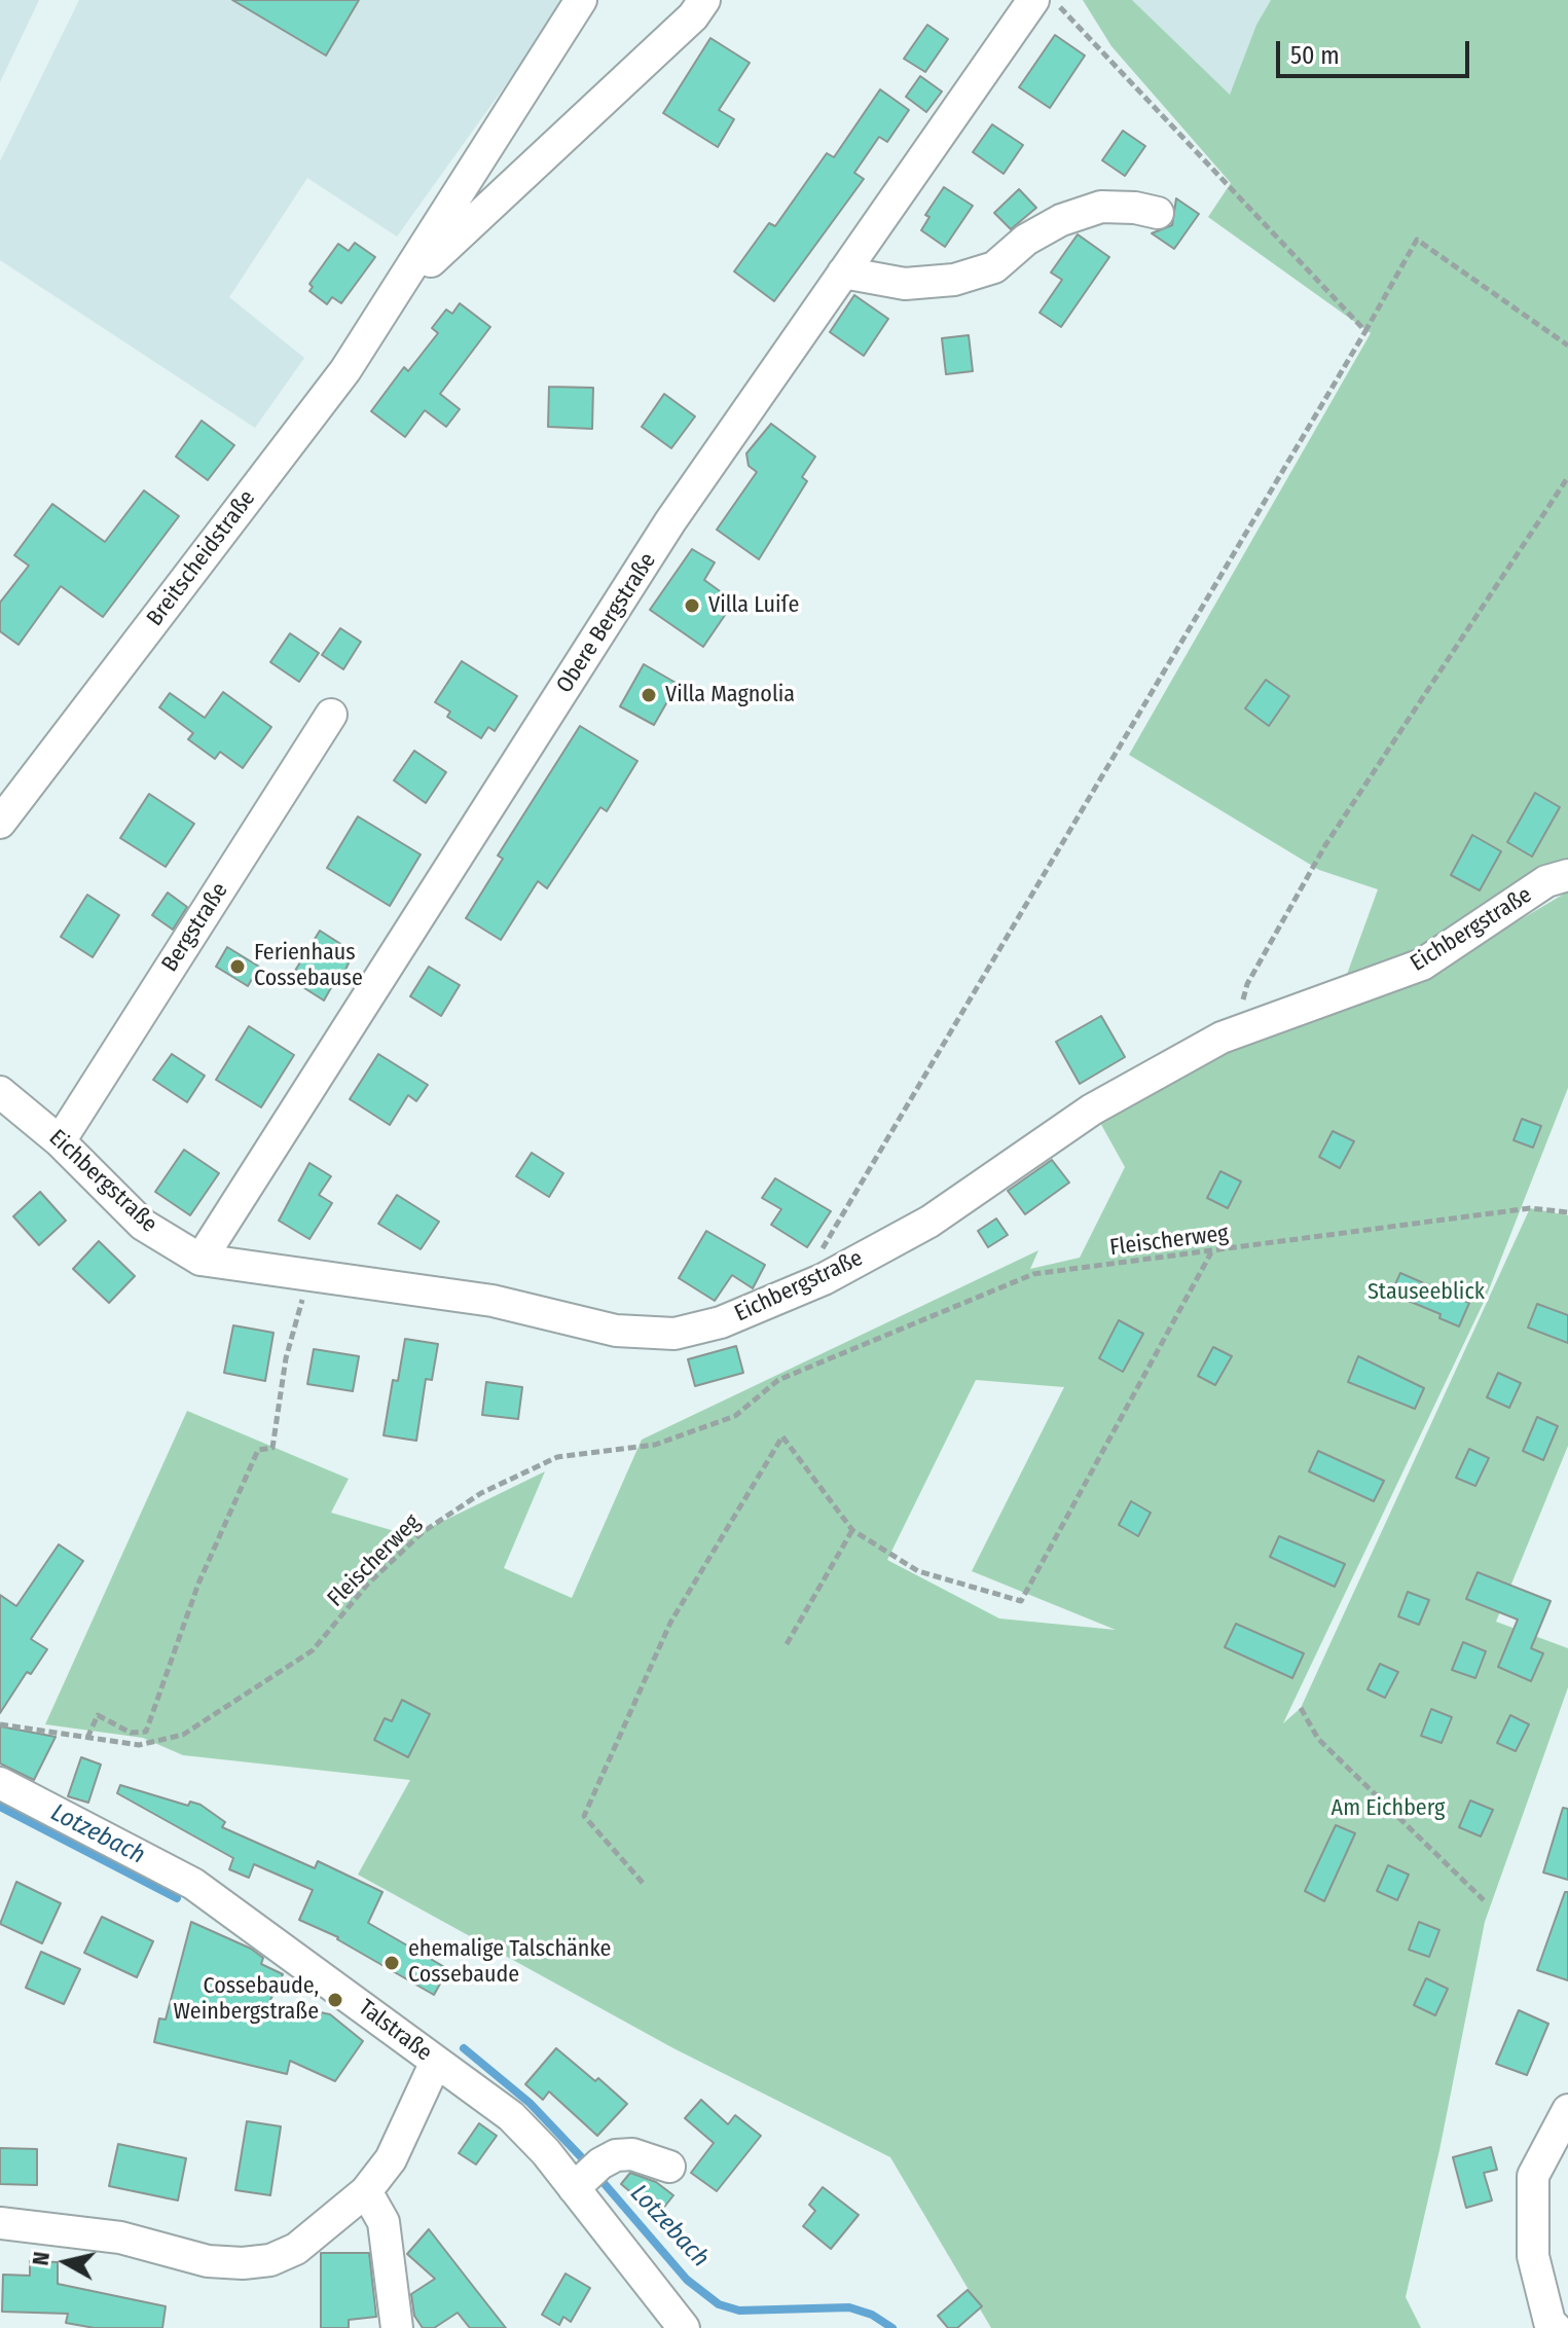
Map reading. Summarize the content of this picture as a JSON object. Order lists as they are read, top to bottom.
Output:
{
  "streets": {
    "street": [
      "Breitscheidstraße",
      "Obere Bergstraße",
      "Bergstraße",
      "Eichbergstraße",
      "Talstraße"
    ],
    "path": ["Fleischerweg"]
  },
  "crossings": [
    ["Obere Bergstraße", "Eichbergstraße"],
    ["Bergstraße", "Eichbergstraße"]
  ],
  "water": ["Lotzebach"],
  "parks": ["Stauseeblick", "Am Eichberg"],
  "places": [
    "Villa Luiſe",
    "Villa Magnolia",
    "Ferienhaus Cossebause",
    "ehemalige Talschänke Cossebaude",
    "Cossebaude, Weinbergstraße"
  ],
  "scale_bar": "50 m",
  "north": "left"
}
